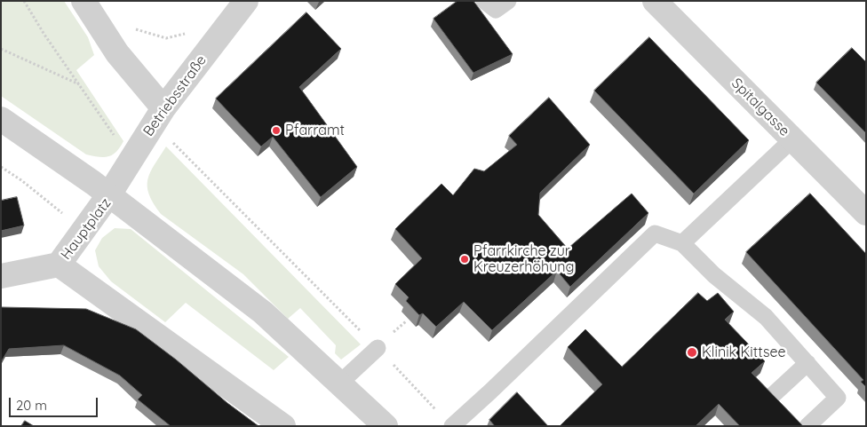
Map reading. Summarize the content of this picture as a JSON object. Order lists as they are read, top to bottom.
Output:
{
  "streets": {
    "street": ["Betriebsstraße", "Spitalgasse", "Hauptplatz"]
  },
  "crossings": [
    ["Betriebsstraße", "Hauptplatz"]
  ],
  "places": ["Pfarramt", "Pfarrkirche zur Kreuzerhöhung", "Klinik Kittsee"],
  "scale_bar": "20 m"
}
